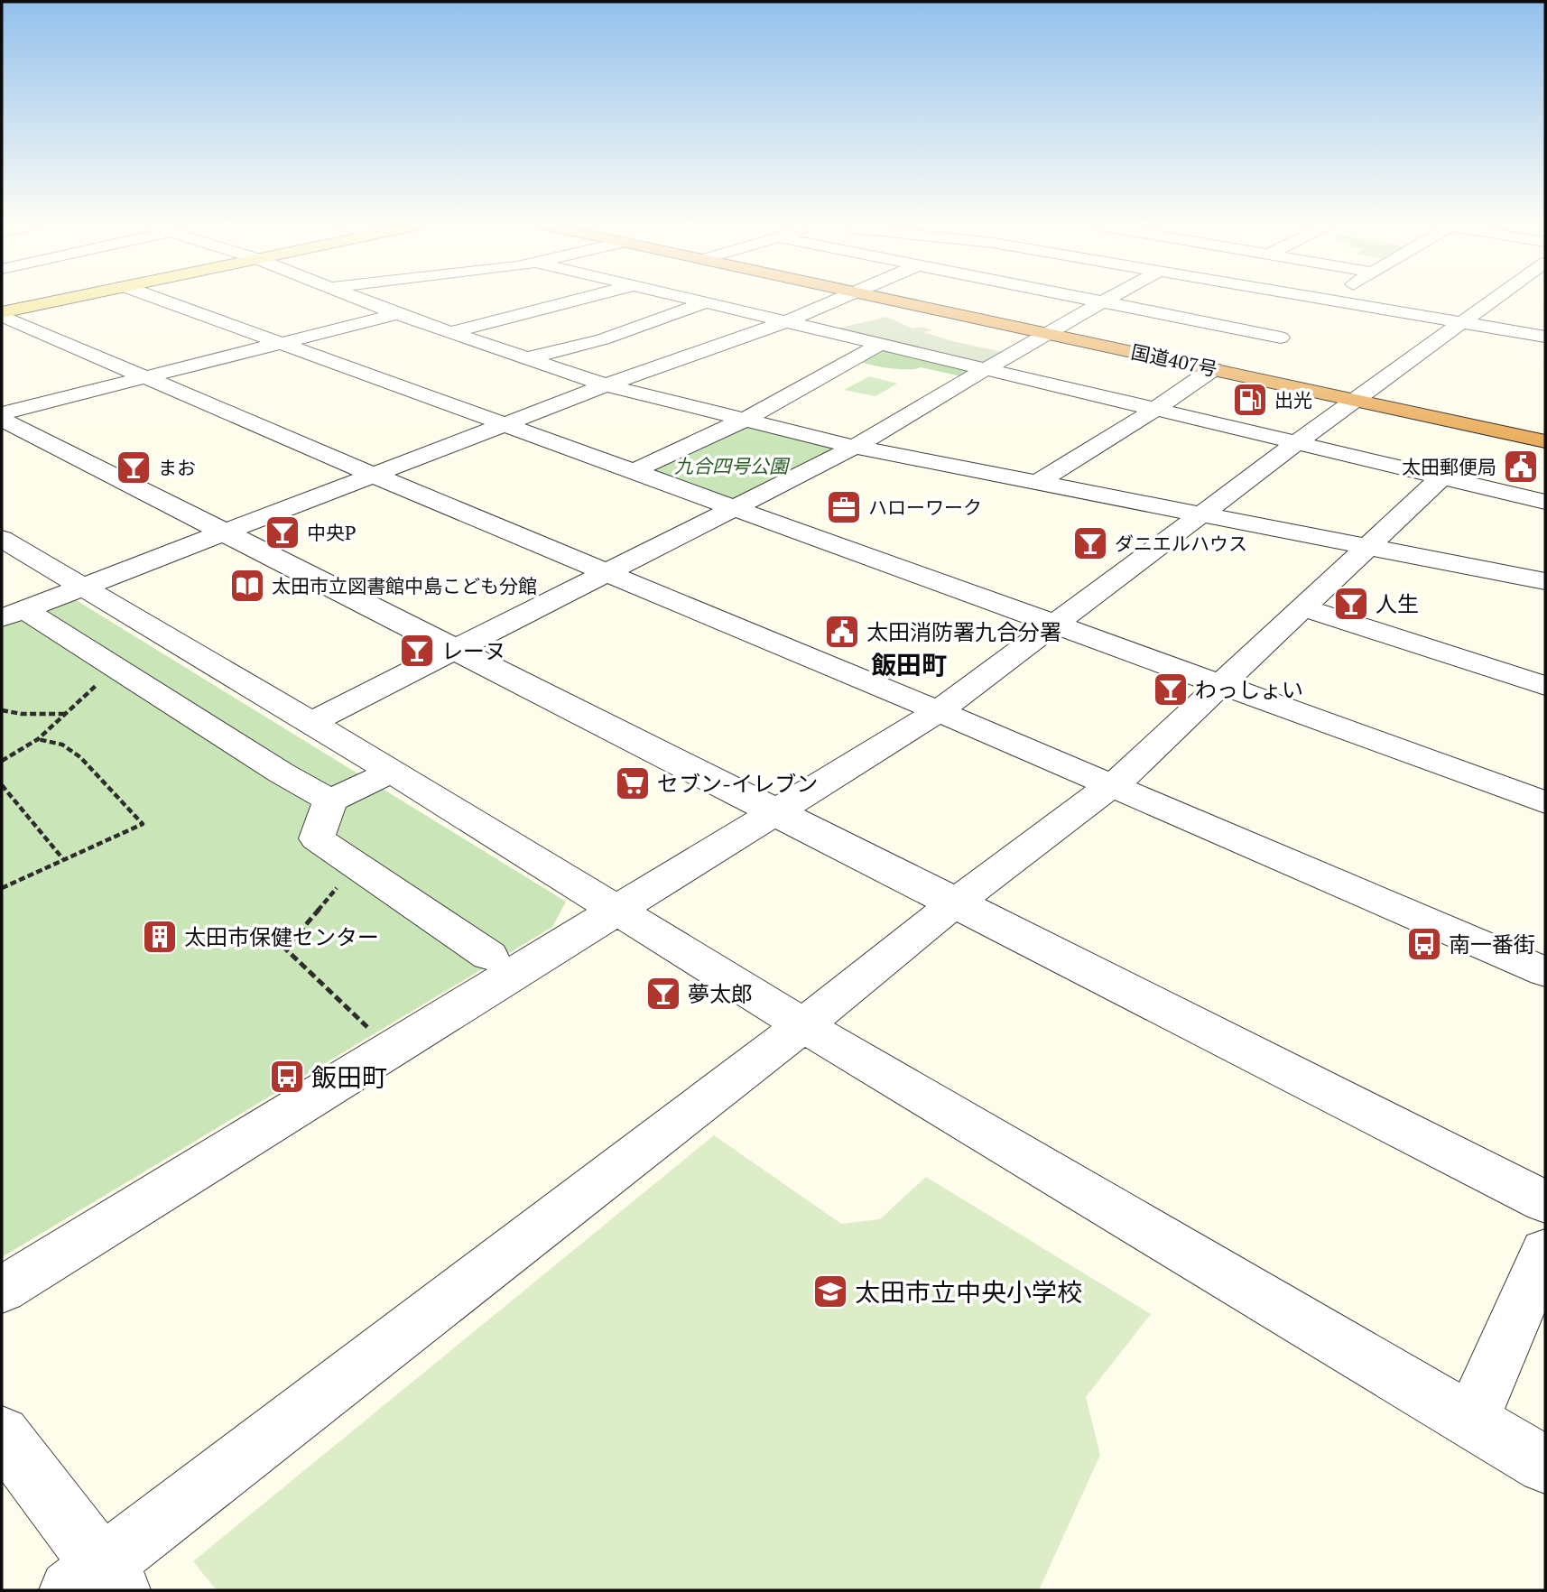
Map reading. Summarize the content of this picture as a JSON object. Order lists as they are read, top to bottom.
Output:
{
  "streets": {
    "highway": ["国道407号"]
  },
  "districts": ["飯田町"],
  "parks": ["九合四号公園"],
  "places": {
    "fuel station": ["出光"],
    "public building": ["太田郵便局", "太田消防署九合分署"],
    "bar": [
      "まお",
      "中央P",
      "ダニエルハウス",
      "人生",
      "レーヌ",
      "わっしょい",
      "夢太郎"
    ],
    "office": ["ハローワーク"],
    "library": ["太田市立図書館中島こども分館"],
    "supermarket": ["セブン-イレブン"],
    "building": ["太田市保健センター"],
    "bus stop": ["南一番街", "飯田町"],
    "school or university": ["太田市立中央小学校"]
  }
}
